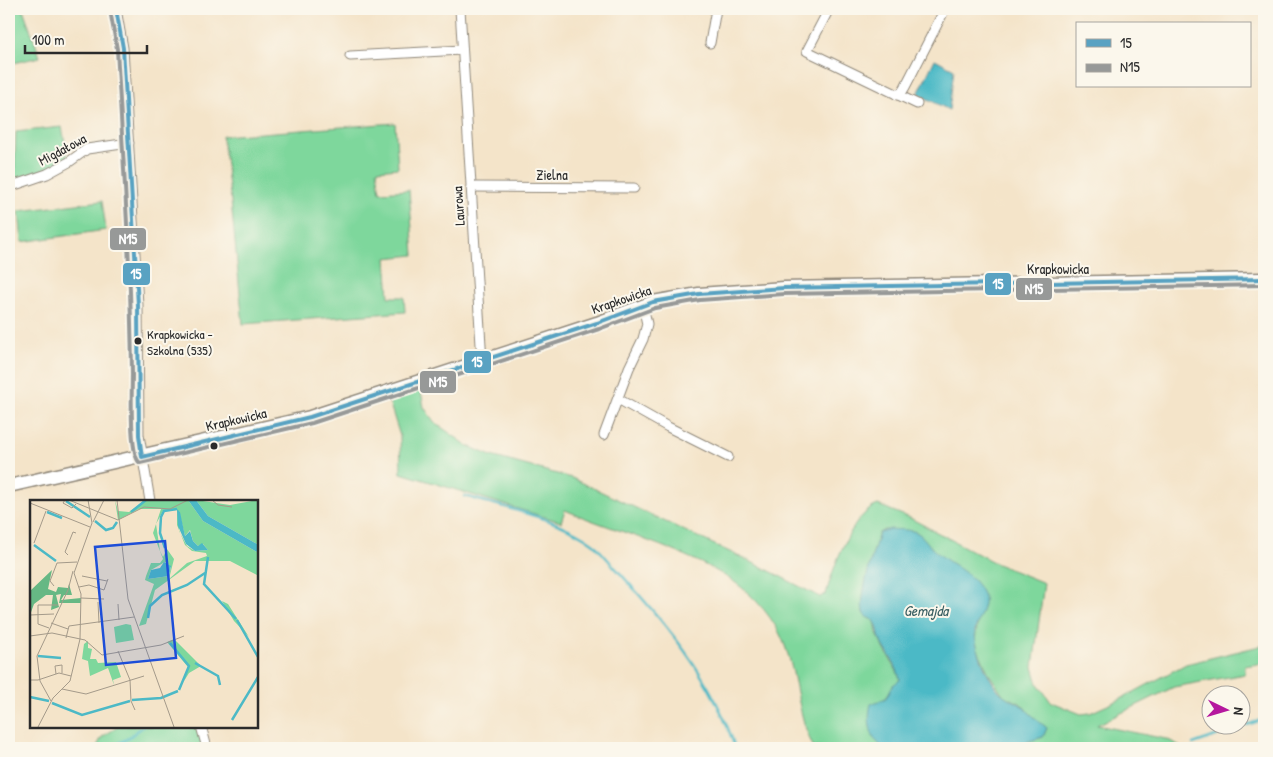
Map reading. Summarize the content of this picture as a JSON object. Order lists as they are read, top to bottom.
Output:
{
  "streets": {
    "main road": ["Krapkowicka"],
    "street": ["Migdałowa", "Zielna", "Laurowa"]
  },
  "crossings": [
    ["Zielna", "Laurowa"],
    ["Laurowa", "Krapkowicka"]
  ],
  "water": ["Gemajda"],
  "places": ["Krapkowicka - Szkolna (535)"],
  "lines": ["transit line 15", "transit line N15"],
  "legend": ["15", "N15"],
  "scale_bar": "100 m",
  "north": "right"
}
